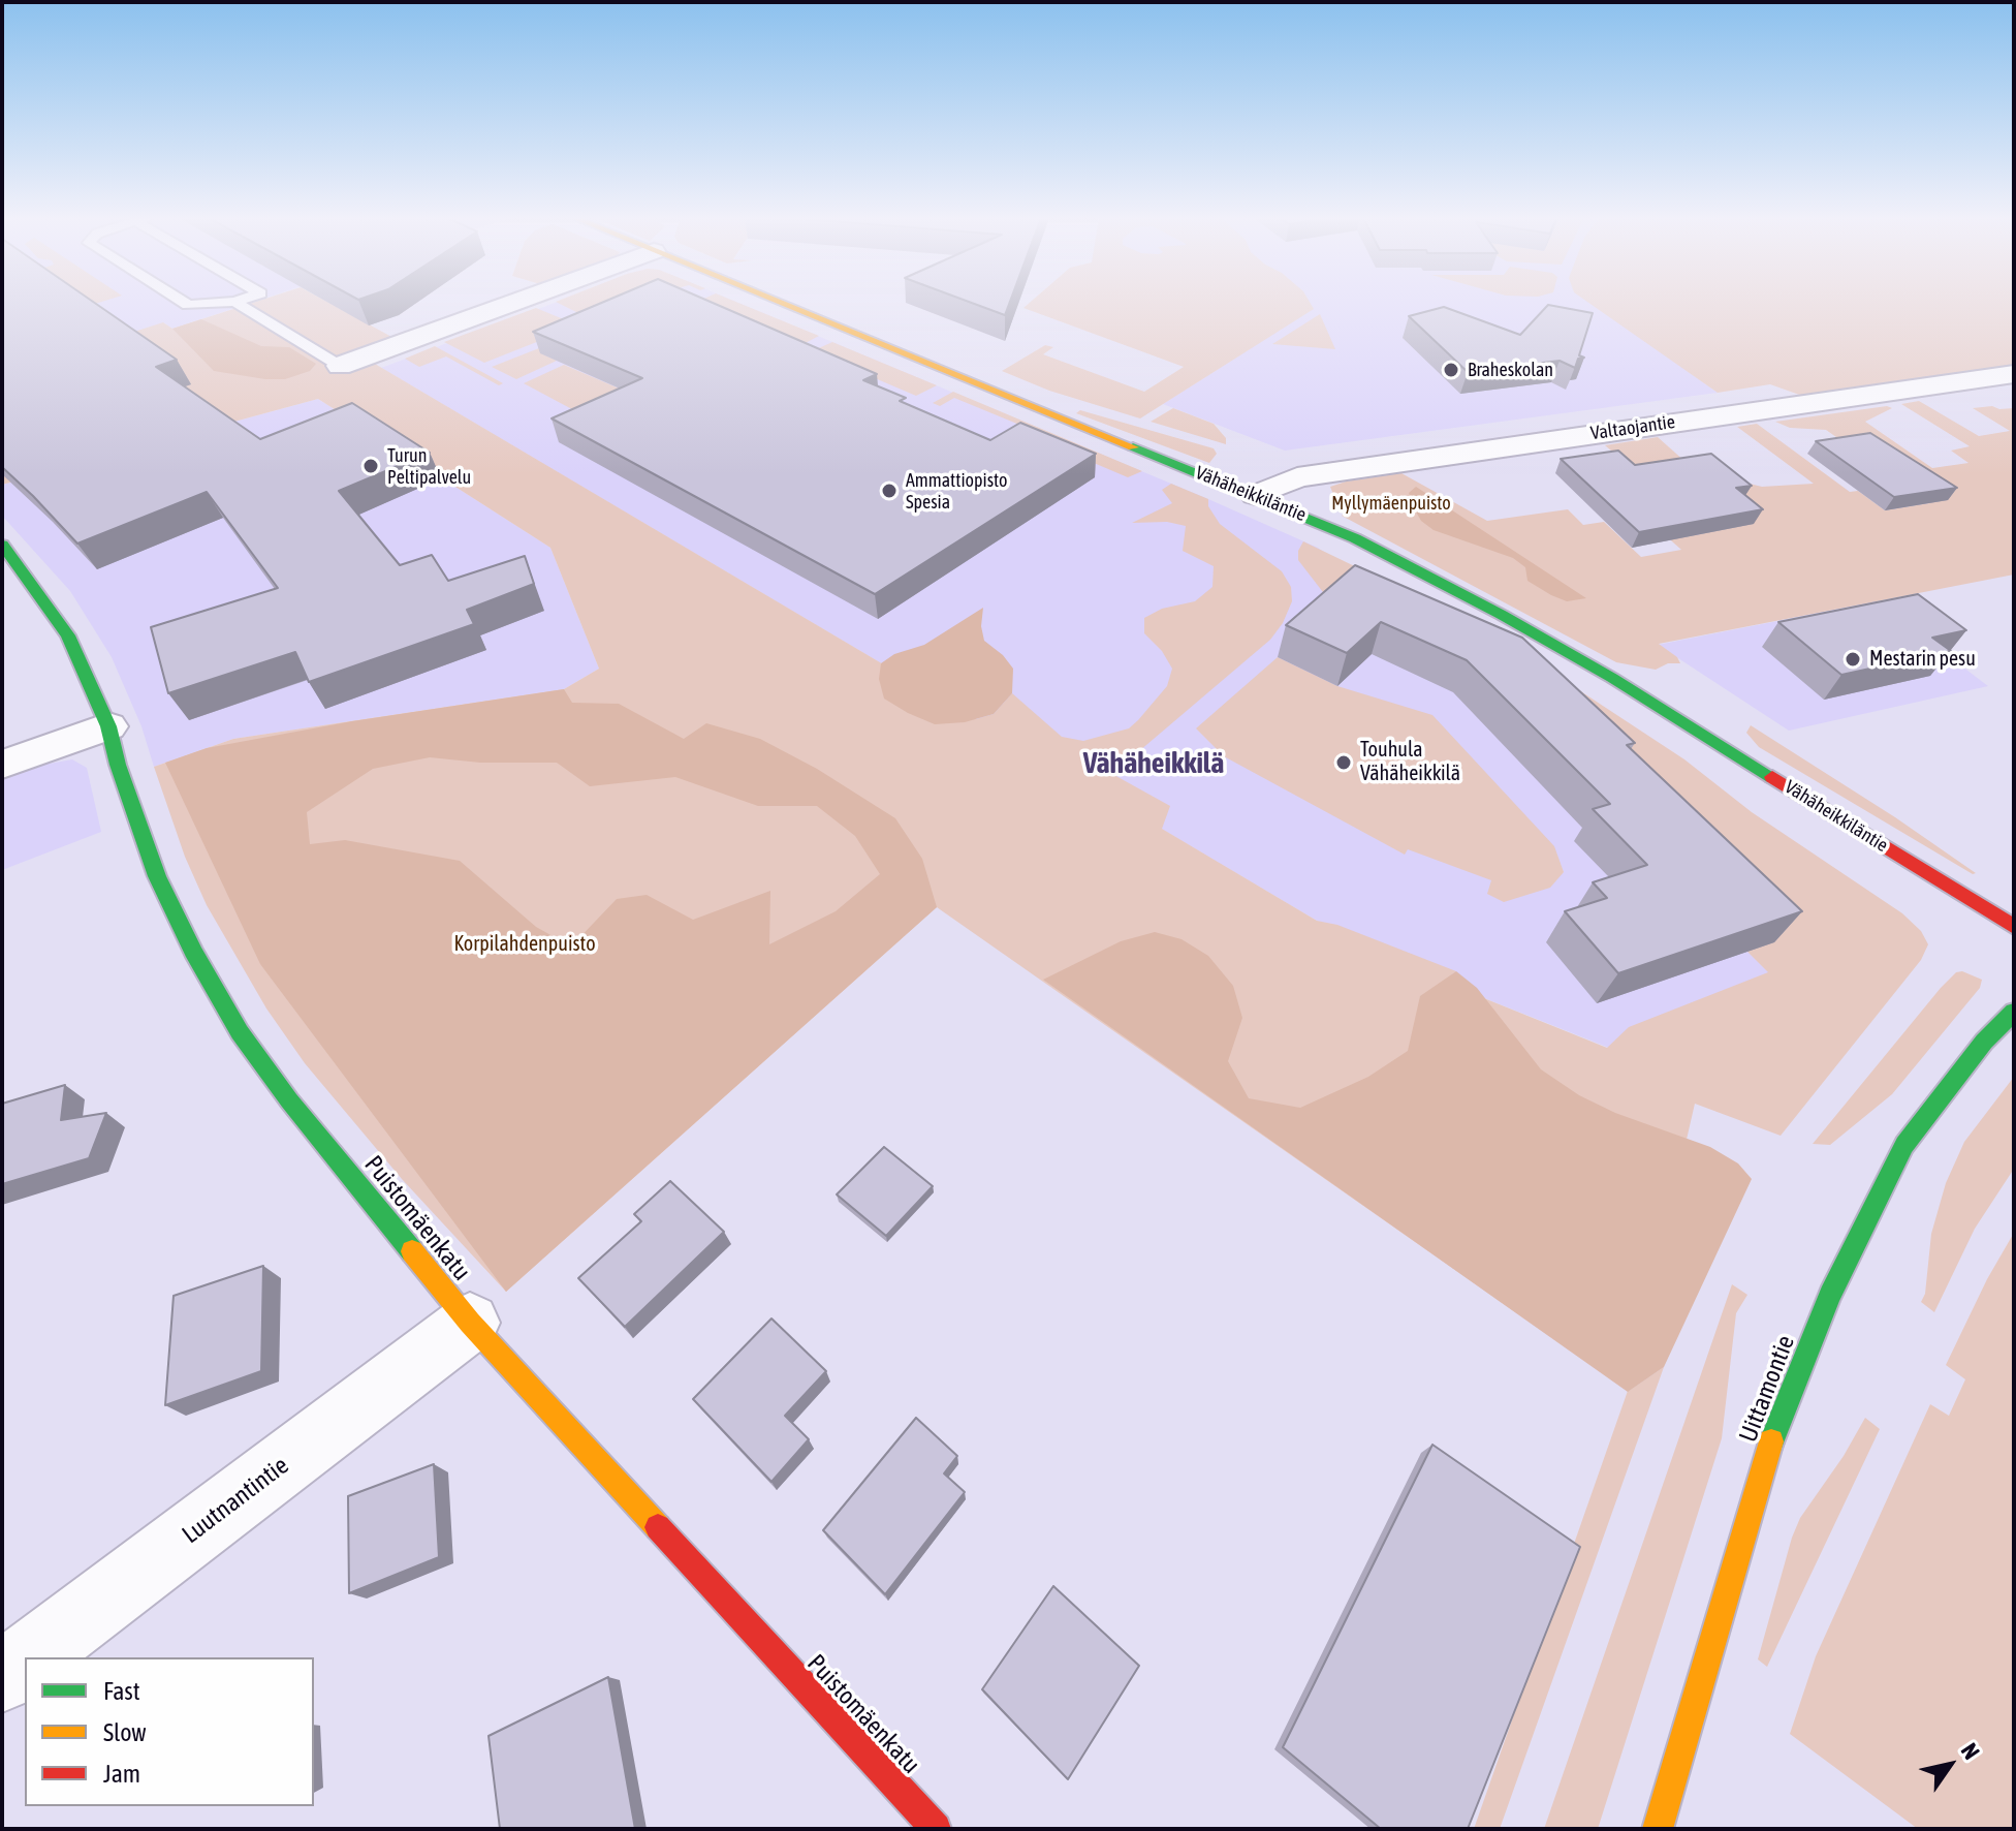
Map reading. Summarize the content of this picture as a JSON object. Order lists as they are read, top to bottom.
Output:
{
  "streets": {
    "street": [
      "Valtaojantie",
      "Vähäheikkiläntie",
      "Puistomäenkatu",
      "Uittamontie",
      "Luutnantintie"
    ]
  },
  "crossings": [
    ["Valtaojantie", "Vähäheikkiläntie"],
    ["Puistomäenkatu", "Luutnantintie"]
  ],
  "districts": ["Vähäheikkilä"],
  "parks": ["Myllymäenpuisto", "Korpilahdenpuisto"],
  "places": [
    "Braheskolan",
    "Turun Peltipalvelu",
    "Ammattiopisto Spesia",
    "Mestarin pesu",
    "Touhula Vähäheikkilä"
  ],
  "legend": ["Fast", "Slow", "Jam"],
  "north": "top right"
}
